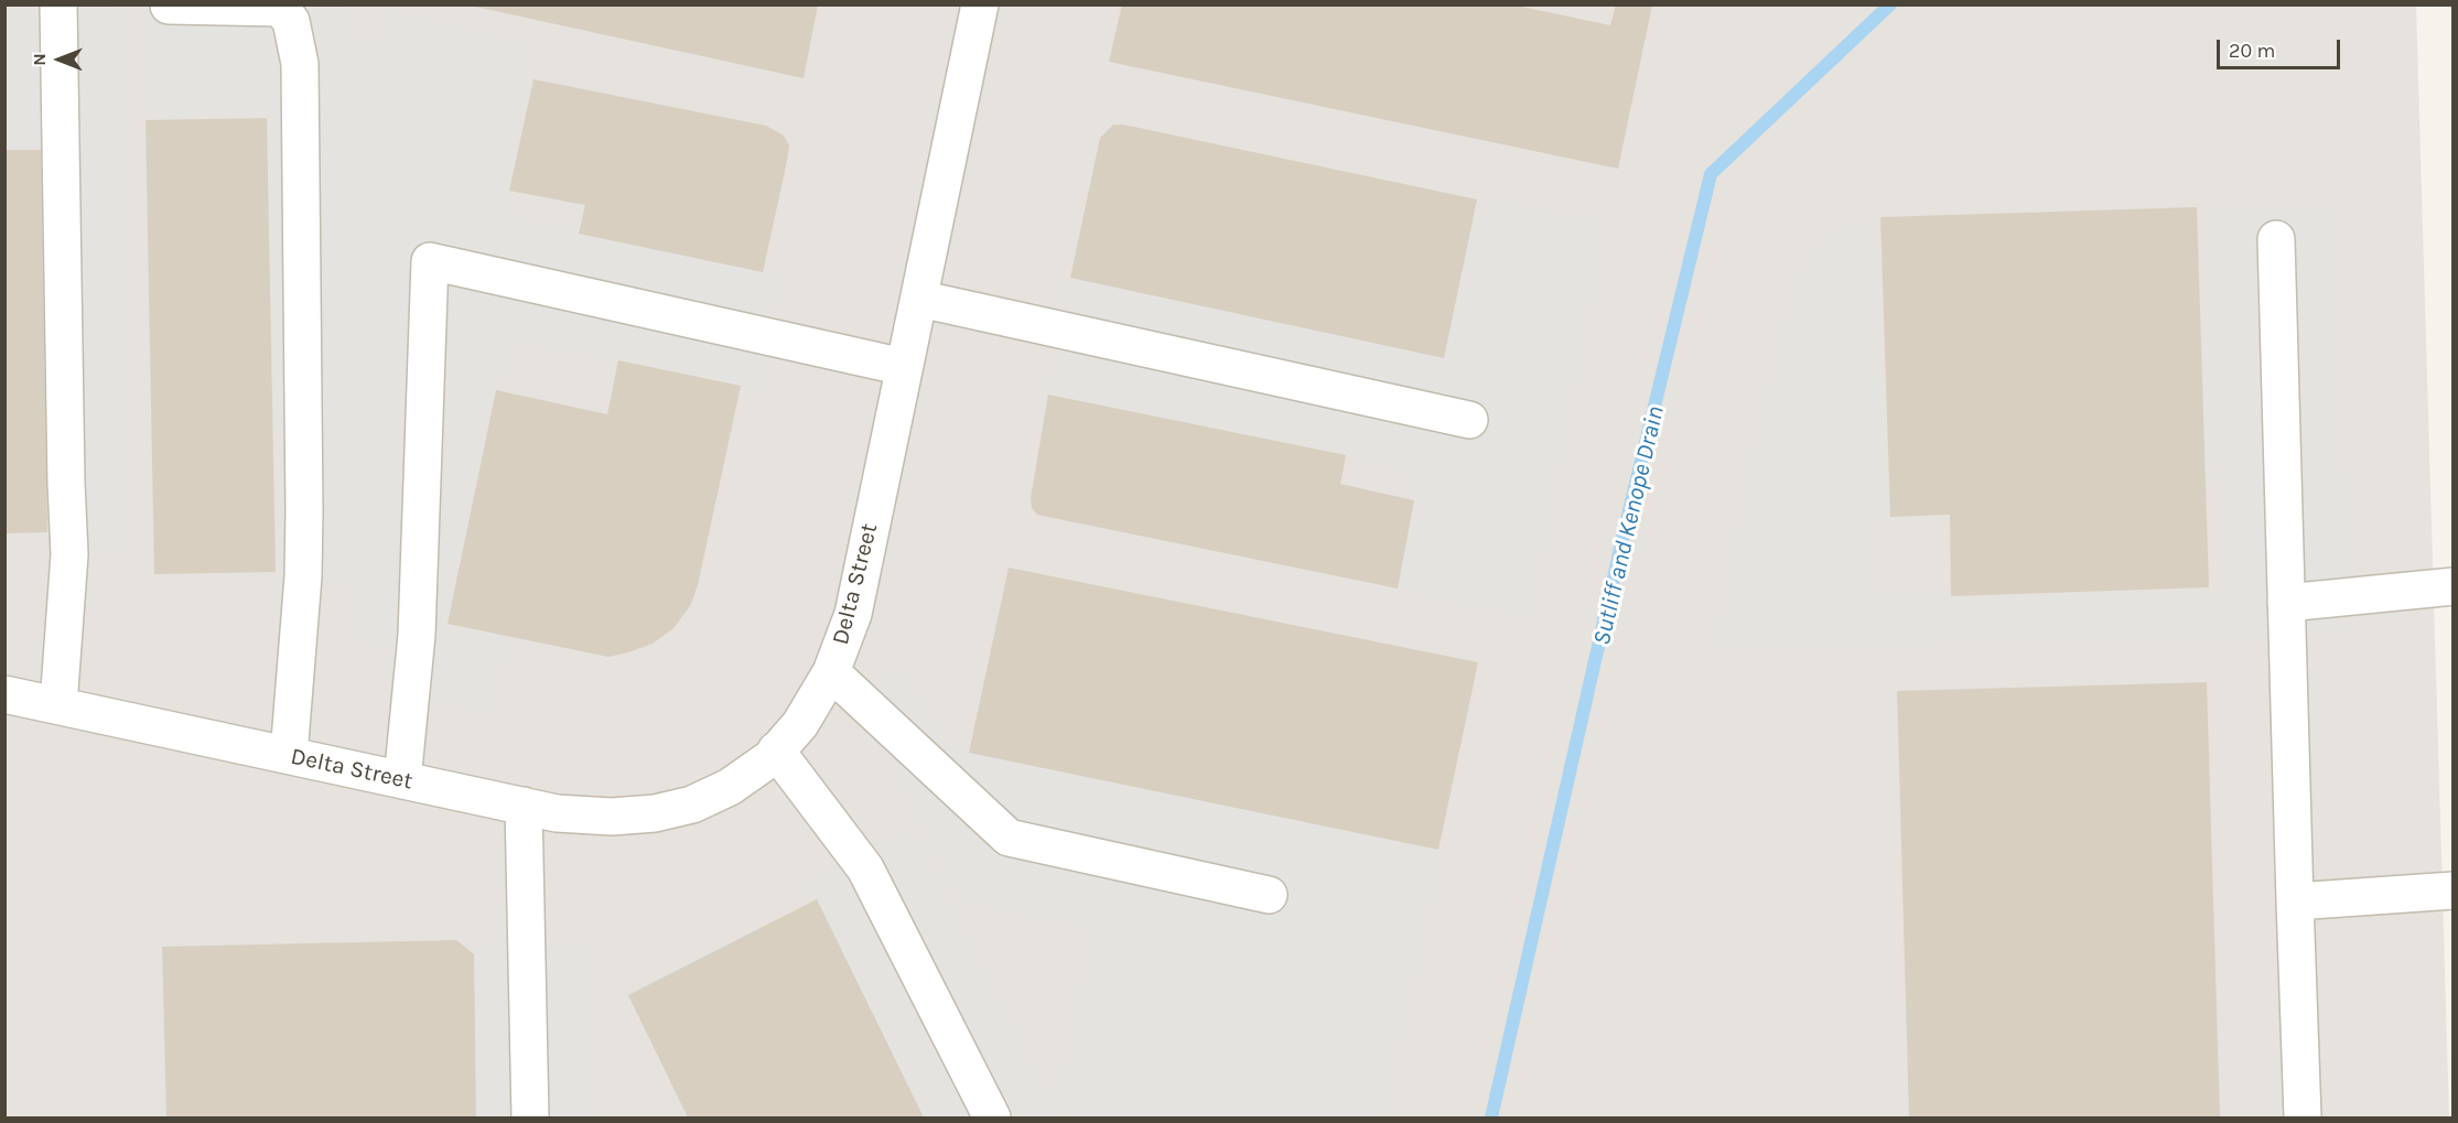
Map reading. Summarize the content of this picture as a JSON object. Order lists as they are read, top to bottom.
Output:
{
  "streets": {
    "street": ["Delta Street"]
  },
  "water": ["Sutliff and Kenope Drain"],
  "scale_bar": "20 m",
  "north": "left"
}
